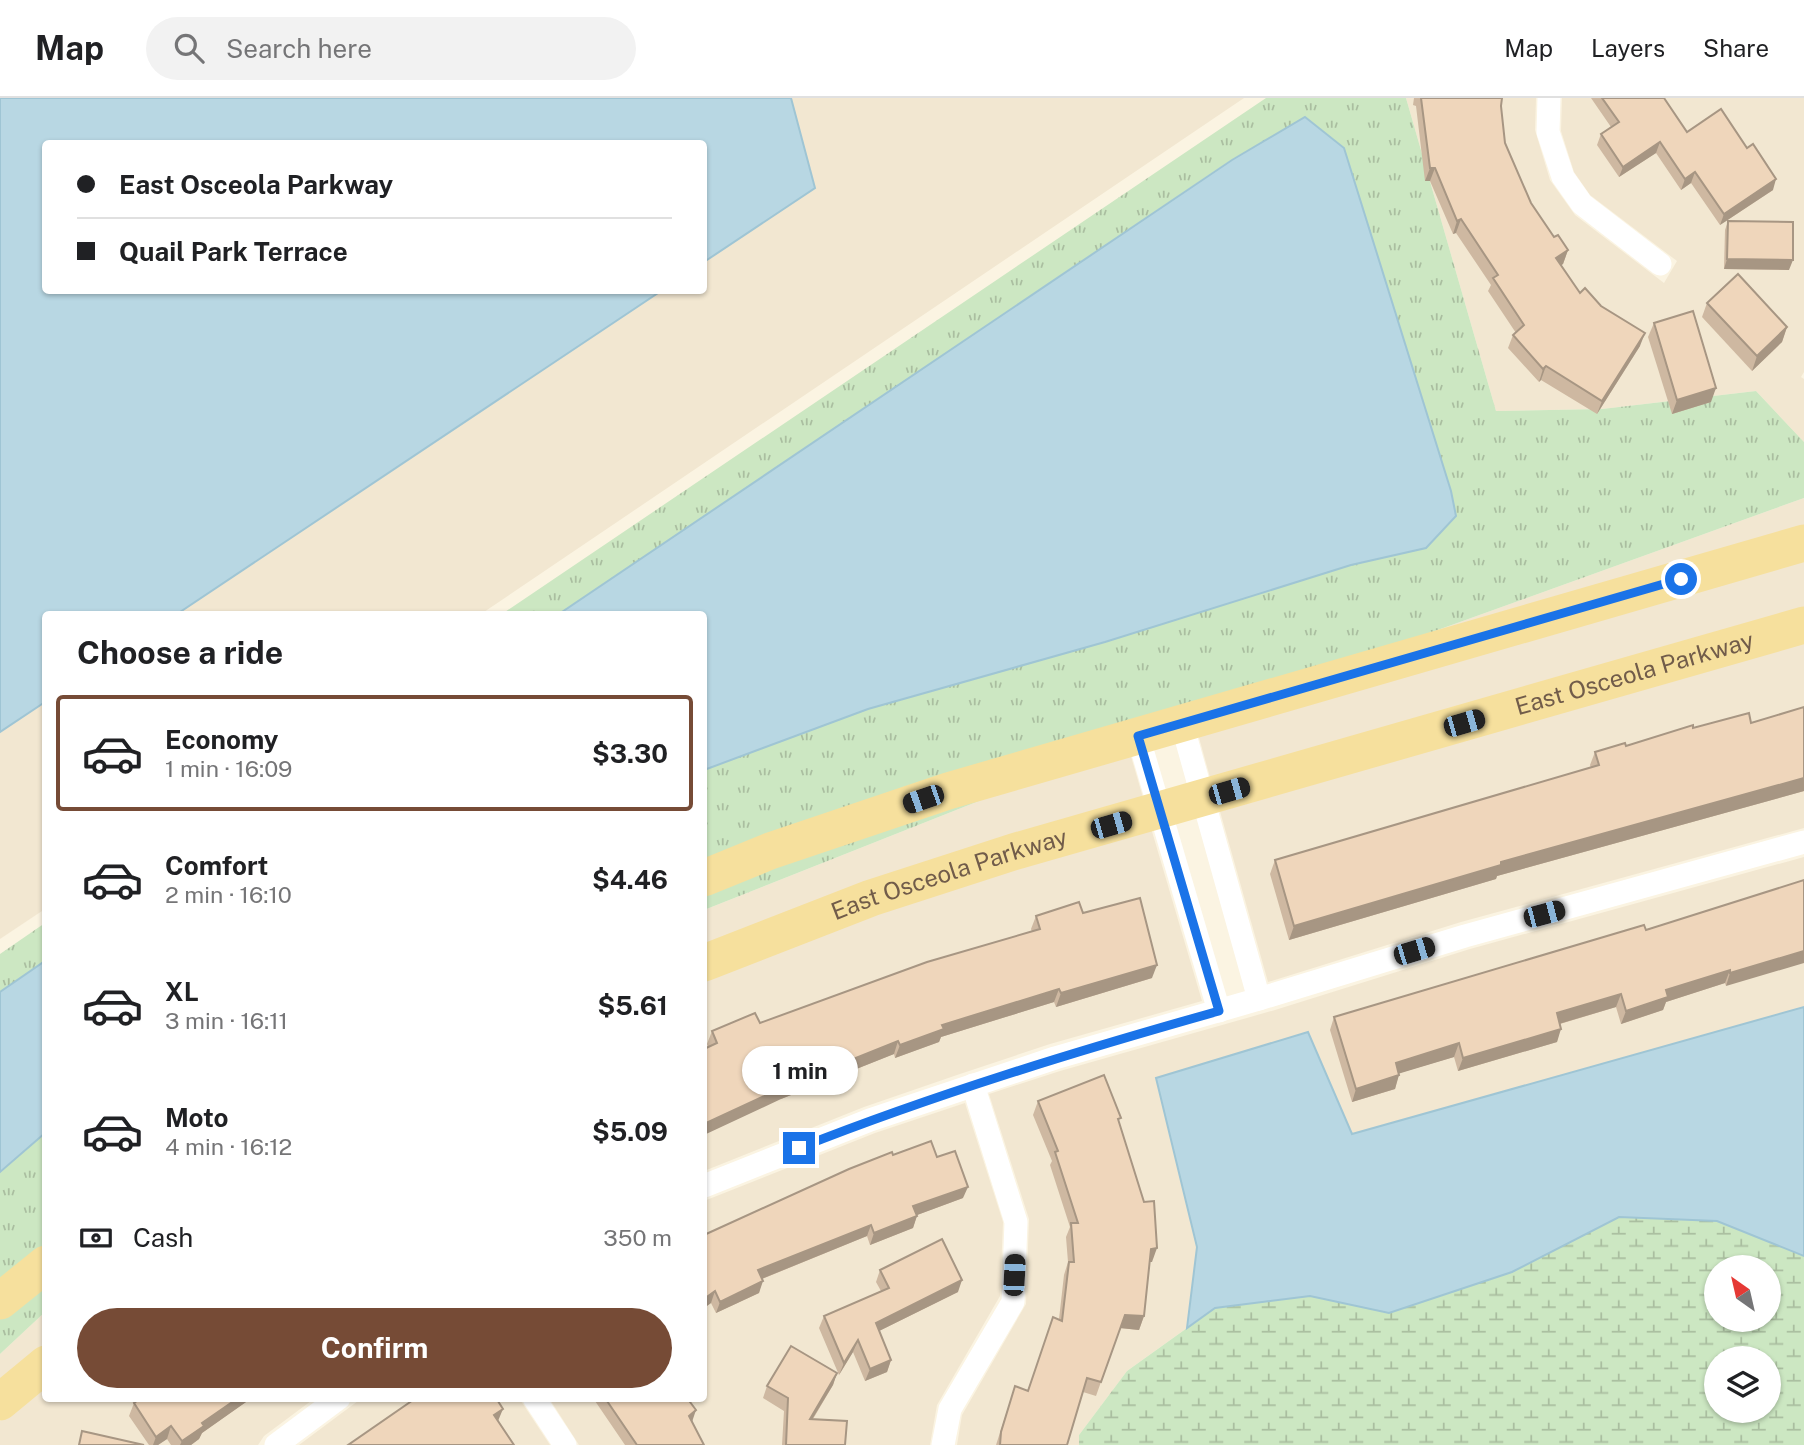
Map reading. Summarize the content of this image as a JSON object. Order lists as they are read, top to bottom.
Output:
{
  "streets": {
    "main road": ["East Osceola Parkway"]
  },
  "north": "top left",
  "page": {
    "header": "Map",
    "search": "Search here",
    "nav": ["Map", "Layers", "Share"],
    "banner": ["East Osceola Parkway", "Quail Park Terrace"],
    "heading": "Choose a ride",
    "list": [
      {
        "name": "Economy",
        "note": "1 min · 16:09",
        "value": "$3.30"
      },
      {
        "name": "Comfort",
        "note": "2 min · 16:10",
        "value": "$4.46"
      },
      {
        "name": "XL",
        "note": "3 min · 16:11",
        "value": "$5.61"
      },
      {
        "name": "Moto",
        "note": "4 min · 16:12",
        "value": "$5.09"
      }
    ],
    "bubble": "1 min",
    "pay": ["Cash", "350 m"],
    "buttons": "Confirm"
  }
}
